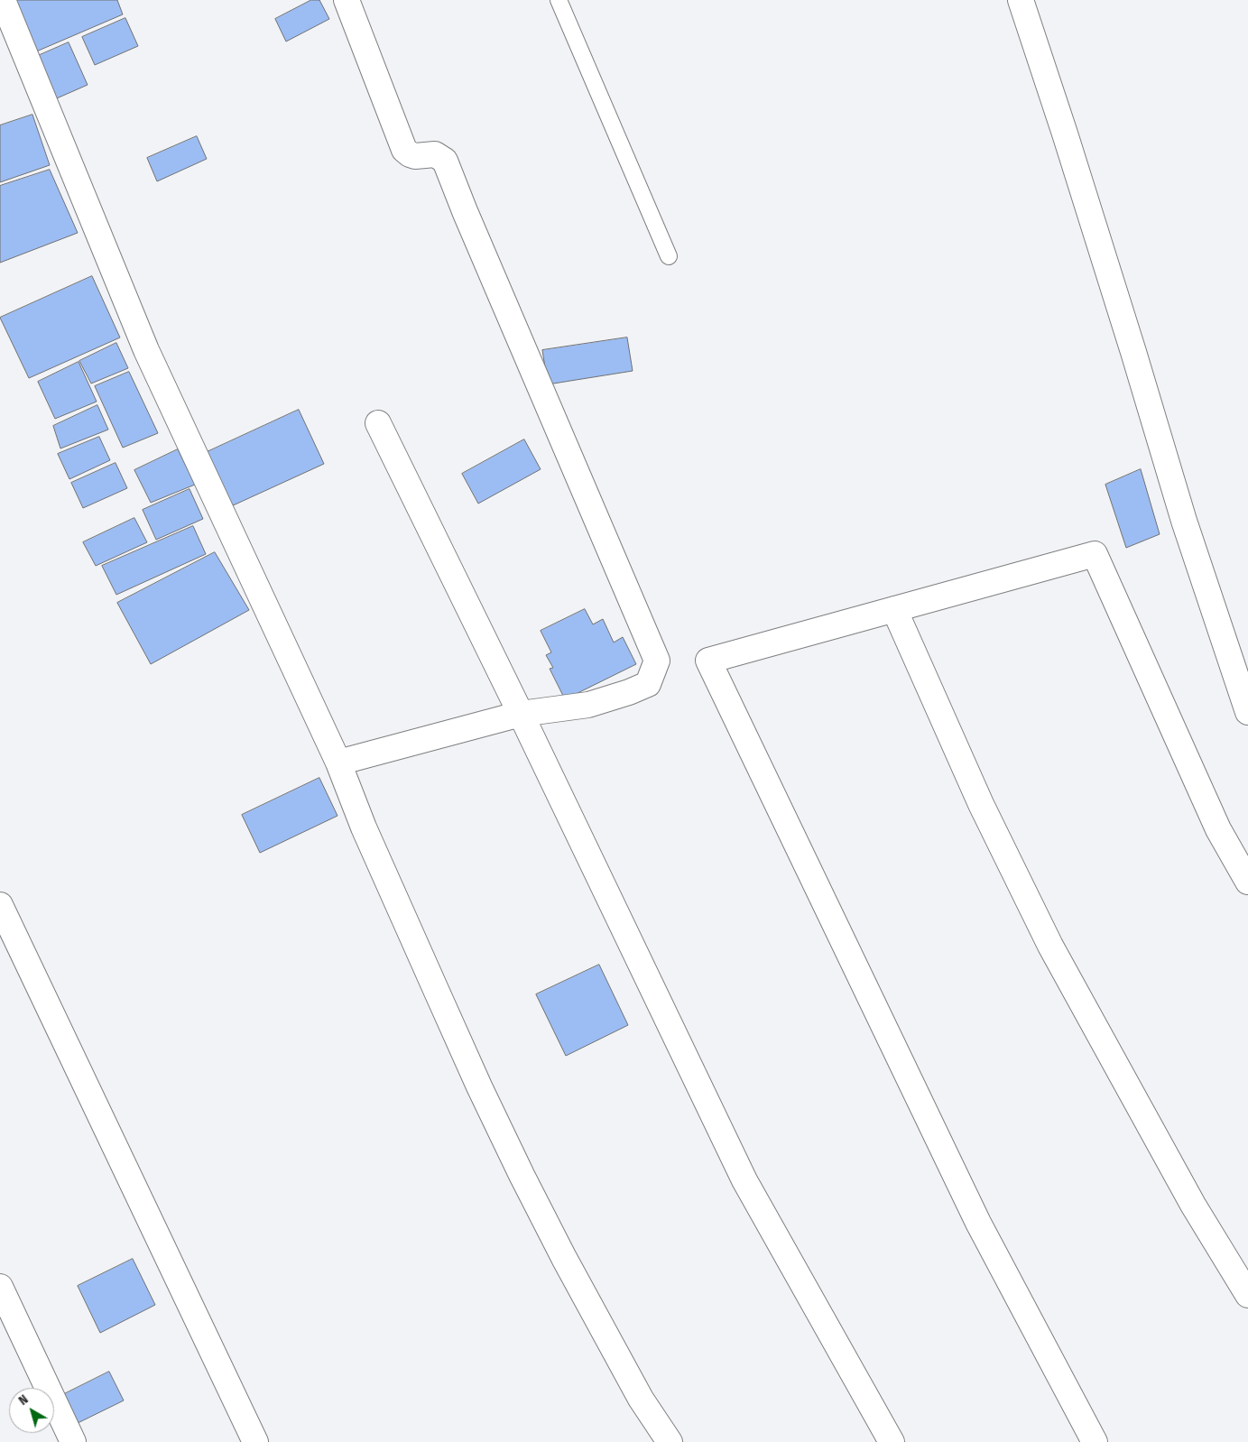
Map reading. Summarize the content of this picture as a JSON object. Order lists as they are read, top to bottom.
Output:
{
  "north": "top left"
}
